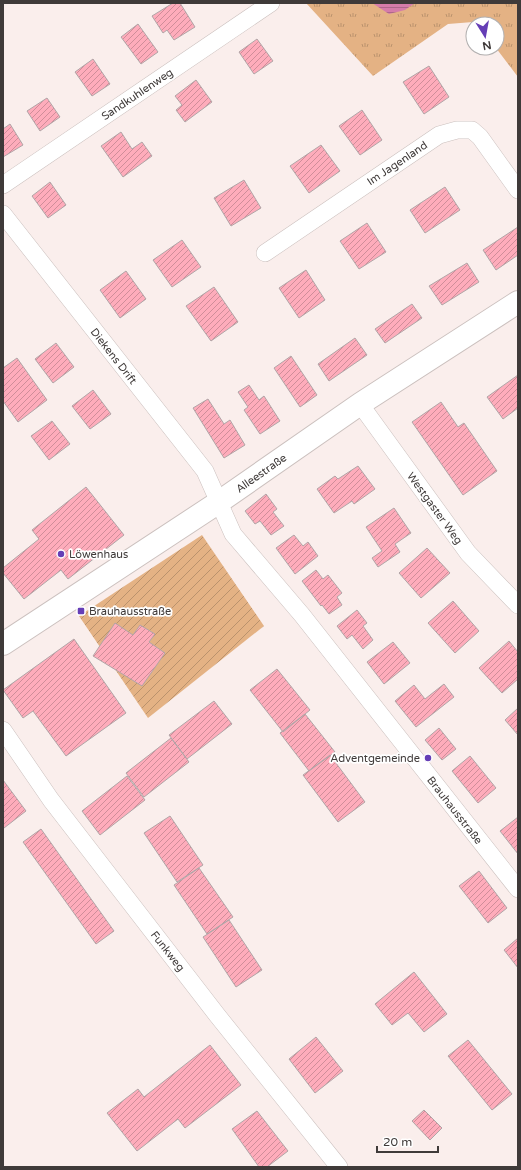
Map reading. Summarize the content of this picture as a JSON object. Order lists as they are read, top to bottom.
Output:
{
  "streets": {
    "main road": ["Alleestraße"],
    "street": [
      "Sandkuhlenweg",
      "Im Jagenland",
      "Diekens Drift",
      "Westgaster Weg",
      "Brauhausstraße",
      "Funkweg"
    ]
  },
  "crossings": [
    ["Diekens Drift", "Alleestraße"],
    ["Diekens Drift", "Brauhausstraße"],
    ["Alleestraße", "Westgaster Weg"],
    ["Alleestraße", "Brauhausstraße"]
  ],
  "places": {
    "other": ["Löwenhaus", "Adventgemeinde"],
    "transit": ["Brauhausstraße"]
  },
  "scale_bar": "20 m",
  "north": "bottom"
}
